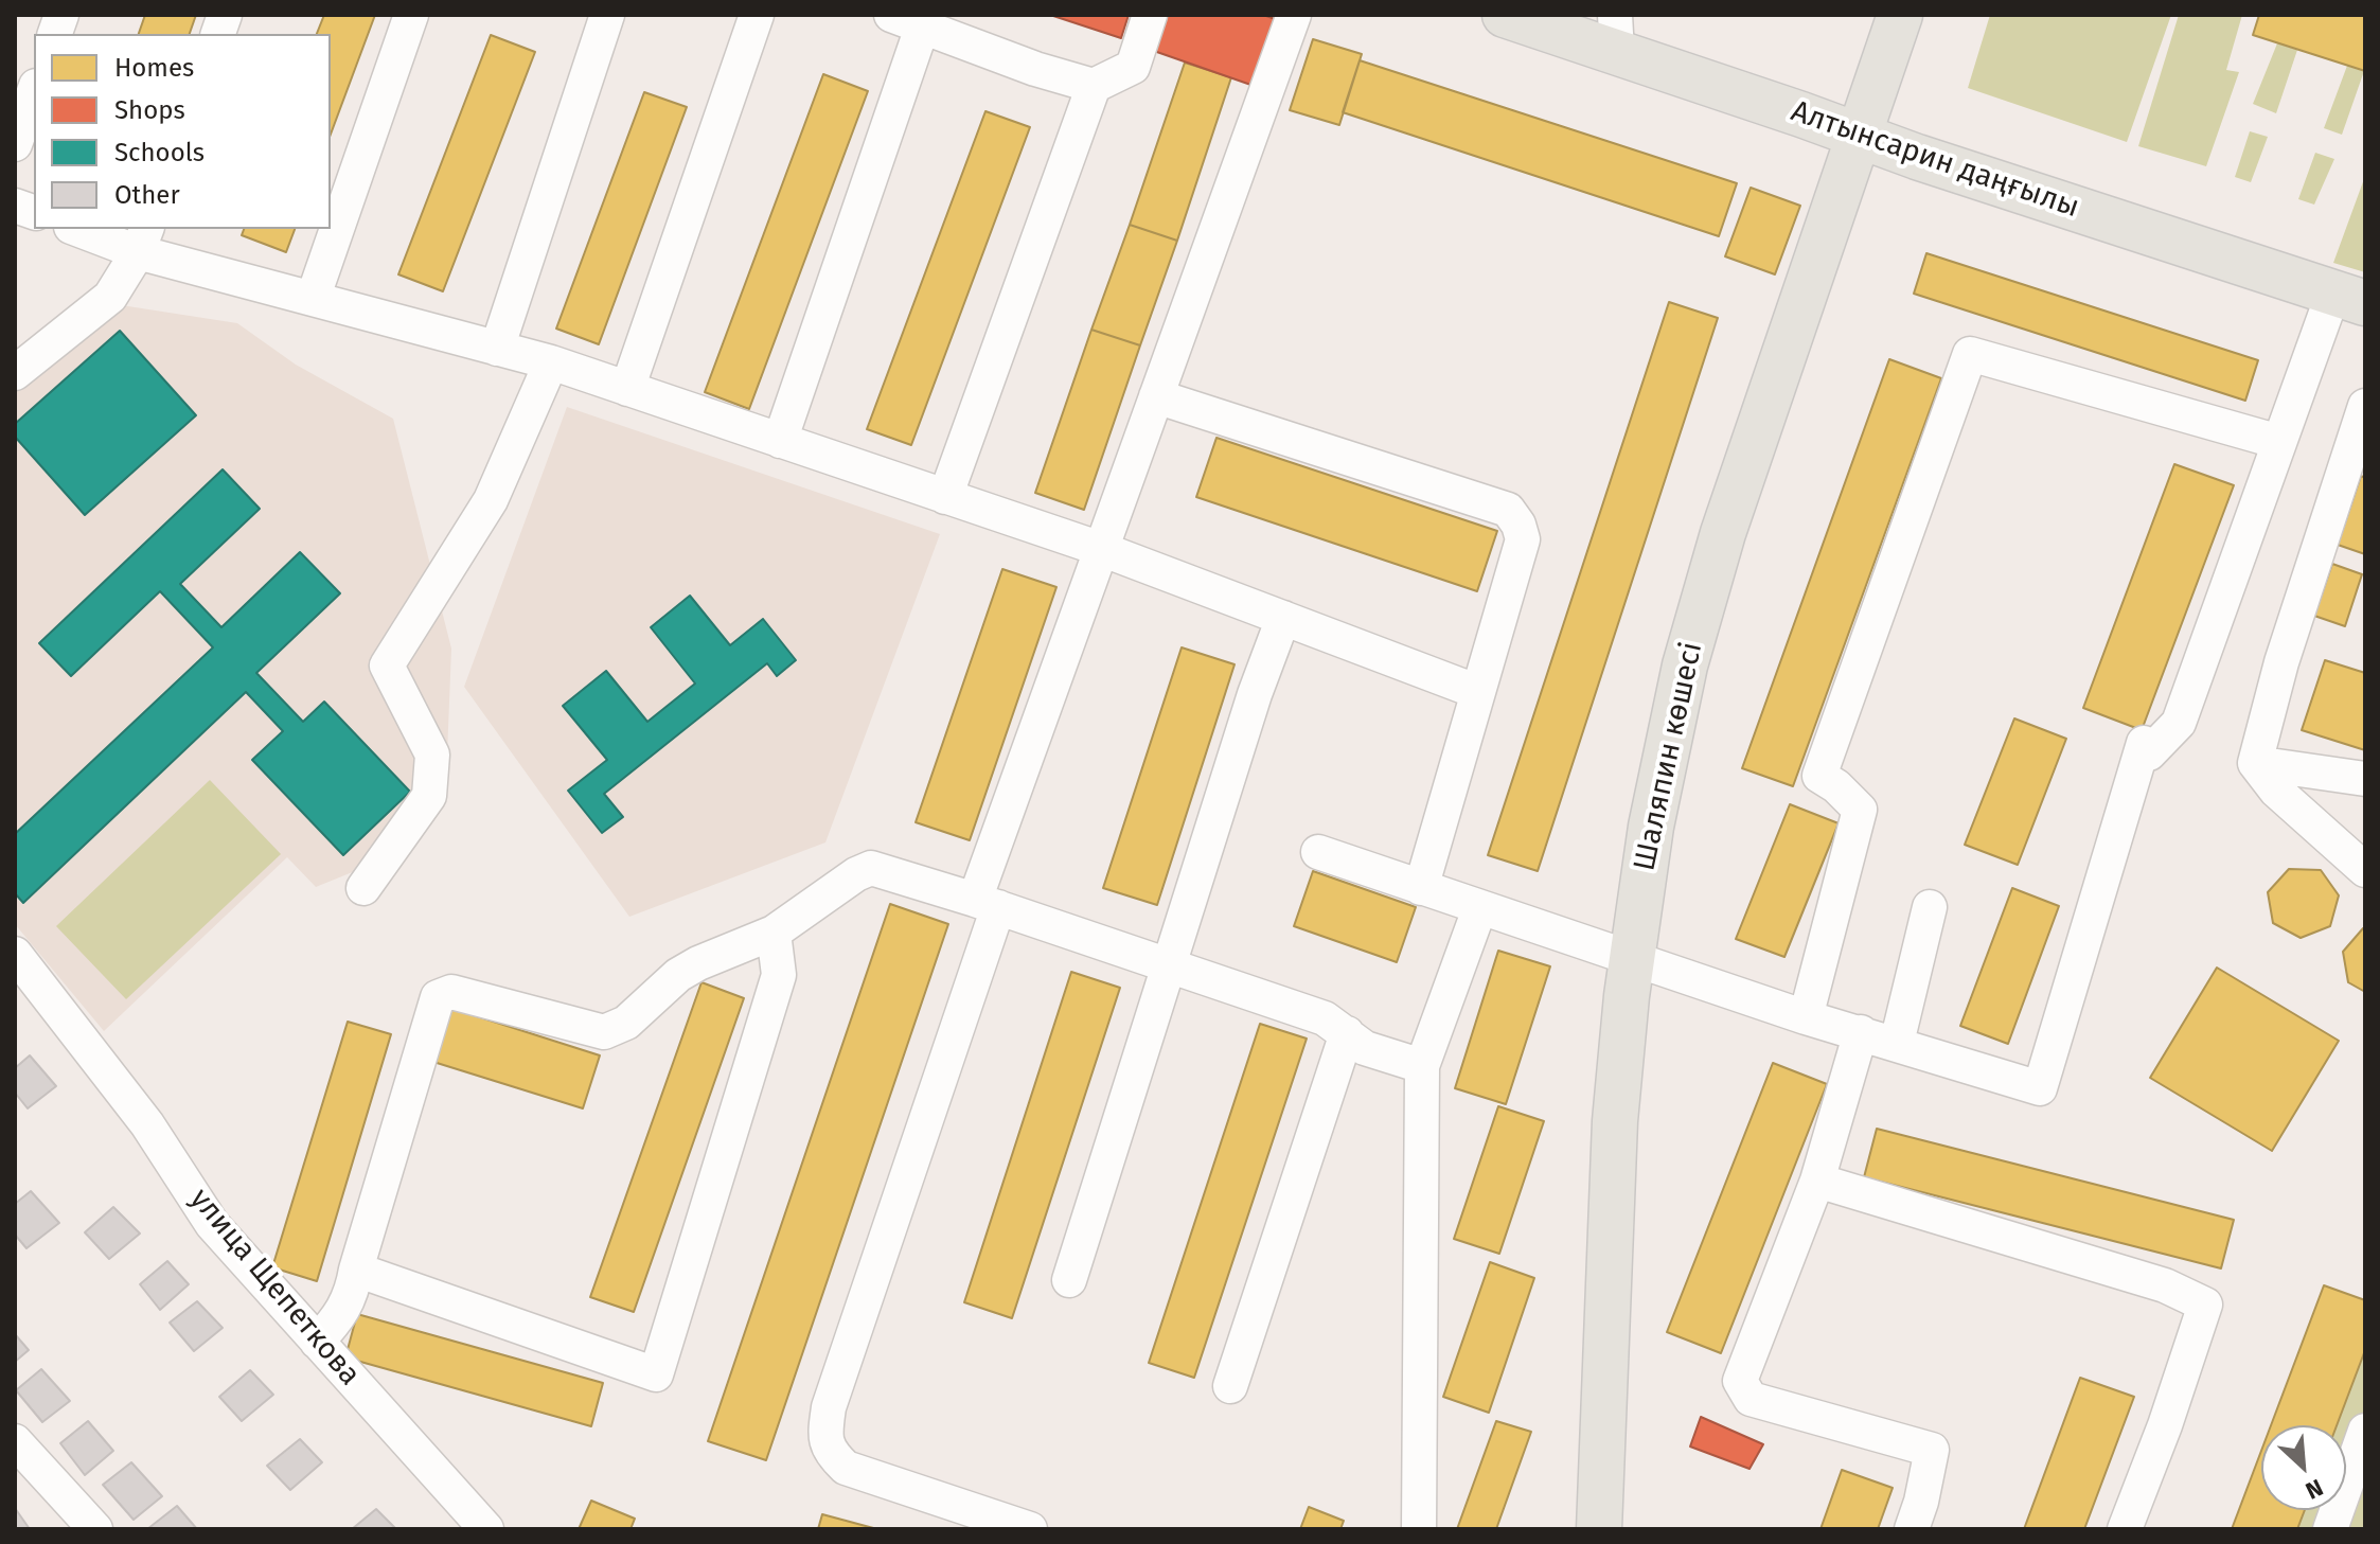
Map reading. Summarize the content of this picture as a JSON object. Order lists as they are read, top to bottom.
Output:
{
  "streets": {
    "main road": ["Алтынсарин даңғылы", "Шаляпин көшесі"],
    "street": ["улица Щепеткова"]
  },
  "crossings": [
    ["Алтынсарин даңғылы", "Шаляпин көшесі"]
  ],
  "legend": [
    "Homes",
    "Shops",
    "Schools",
    "Other"
  ],
  "north": "bottom right"
}
